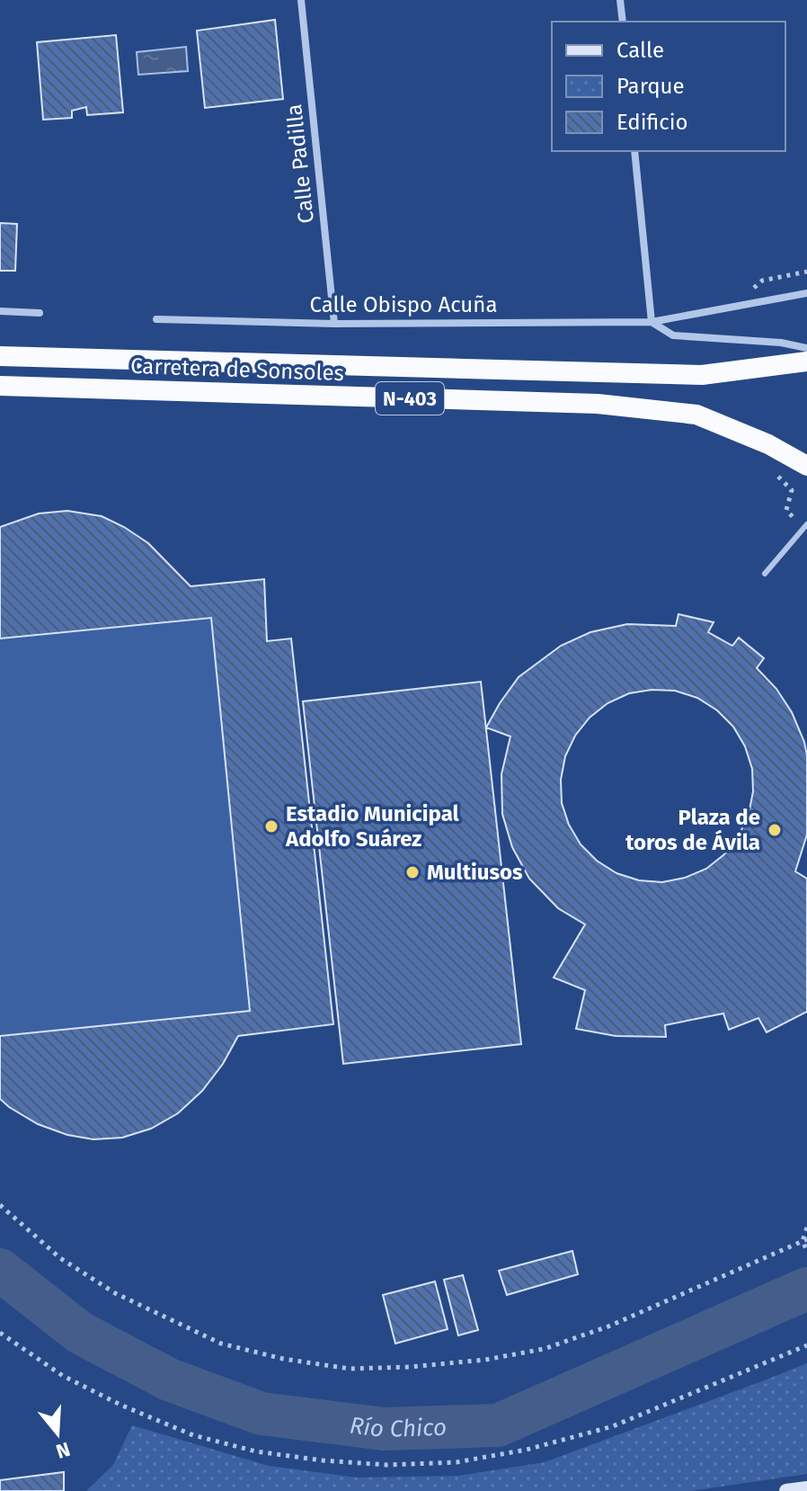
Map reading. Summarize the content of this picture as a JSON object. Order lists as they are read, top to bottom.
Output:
{
  "streets": {
    "highway": ["Carretera de Sonsoles", "N-403"],
    "street": ["Calle Padilla", "Calle Obispo Acuña"]
  },
  "crossings": [
    ["Calle Padilla", "Calle Obispo Acuña"]
  ],
  "water": ["Río Chico"],
  "places": ["Estadio Municipal Adolfo Suárez", "Plaza de toros de Ávila", "Multiusos"],
  "legend": ["Calle", "Parque", "Edificio"],
  "north": "bottom"
}
